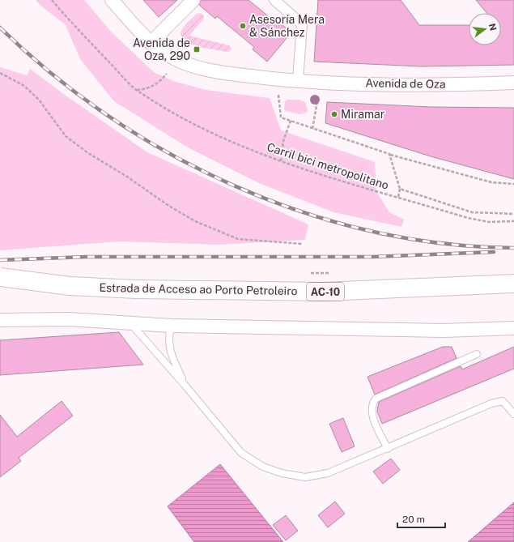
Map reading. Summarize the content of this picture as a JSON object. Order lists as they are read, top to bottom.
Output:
{
  "streets": {
    "main road": ["Estrada de Acceso ao Porto Petroleiro", "AC-10"],
    "street": ["Avenida de Oza"],
    "path": ["Carril bici metropolitano"]
  },
  "places": {
    "other": ["Asesoría Mera & Sánchez", "Miramar"],
    "transit": ["Avenida de Oza, 290"]
  },
  "scale_bar": "20 m",
  "north": "right"
}
